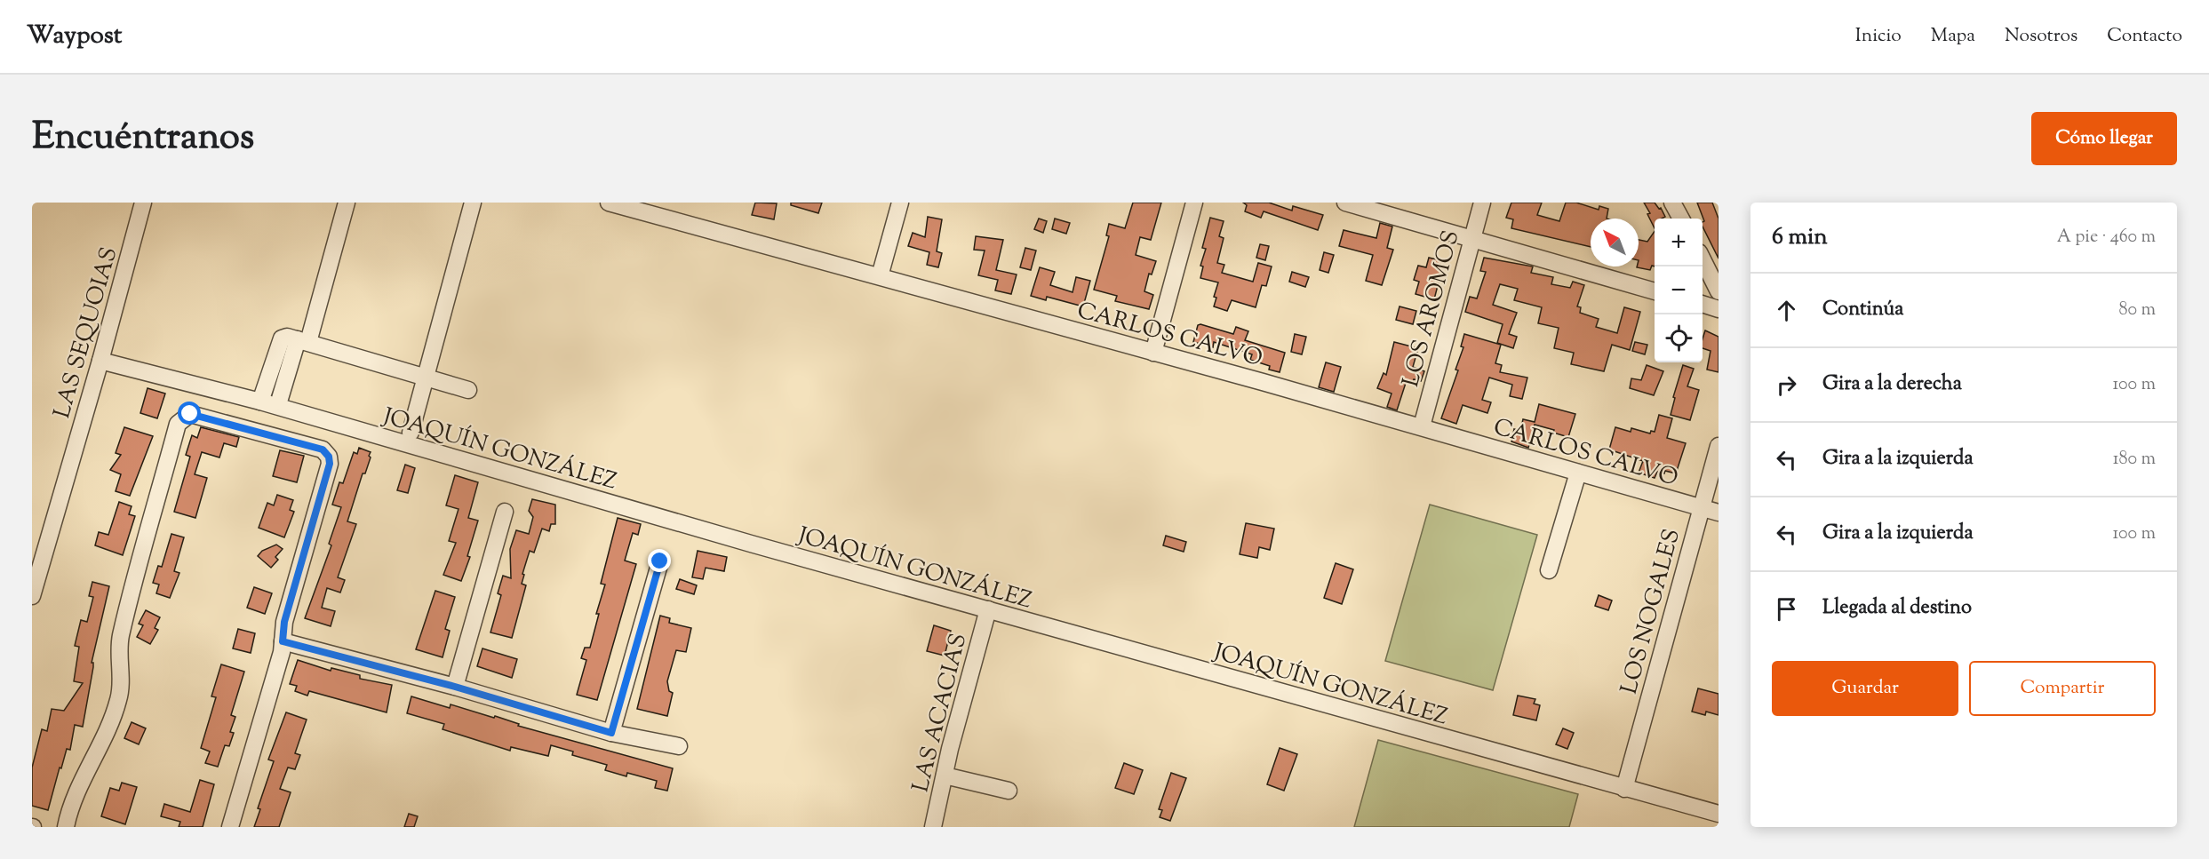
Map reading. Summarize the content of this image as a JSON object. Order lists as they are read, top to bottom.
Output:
{
  "streets": {
    "street": [
      "LOS AROMOS",
      "LAS SEQUOIAS",
      "CARLOS CALVO",
      "JOAQUÍN GONZÁLEZ",
      "LOS NOGALES",
      "LAS ACACIAS"
    ]
  },
  "crossings": [
    ["LOS AROMOS", "CARLOS CALVO"],
    ["LAS SEQUOIAS", "JOAQUÍN GONZÁLEZ"],
    ["CARLOS CALVO", "LOS NOGALES"],
    ["JOAQUÍN GONZÁLEZ", "LOS NOGALES"],
    ["JOAQUÍN GONZÁLEZ", "LAS ACACIAS"]
  ],
  "north": "top left",
  "page": {
    "header": "Waypost",
    "nav": [
      "Inicio",
      "Mapa",
      "Nosotros",
      "Contacto"
    ],
    "title": "Encuéntranos",
    "buttons": [
      "Cómo llegar",
      ["Guardar", "Compartir"]
    ],
    "heading": ["6 min", "A pie · 460 m"],
    "map_buttons": ["+", "−"],
    "list": [
      ["Continúa", "80 m"],
      ["Gira a la derecha", "100 m"],
      ["Gira a la izquierda", "180 m"],
      ["Gira a la izquierda", "100 m"],
      "Llegada al destino"
    ]
  }
}
